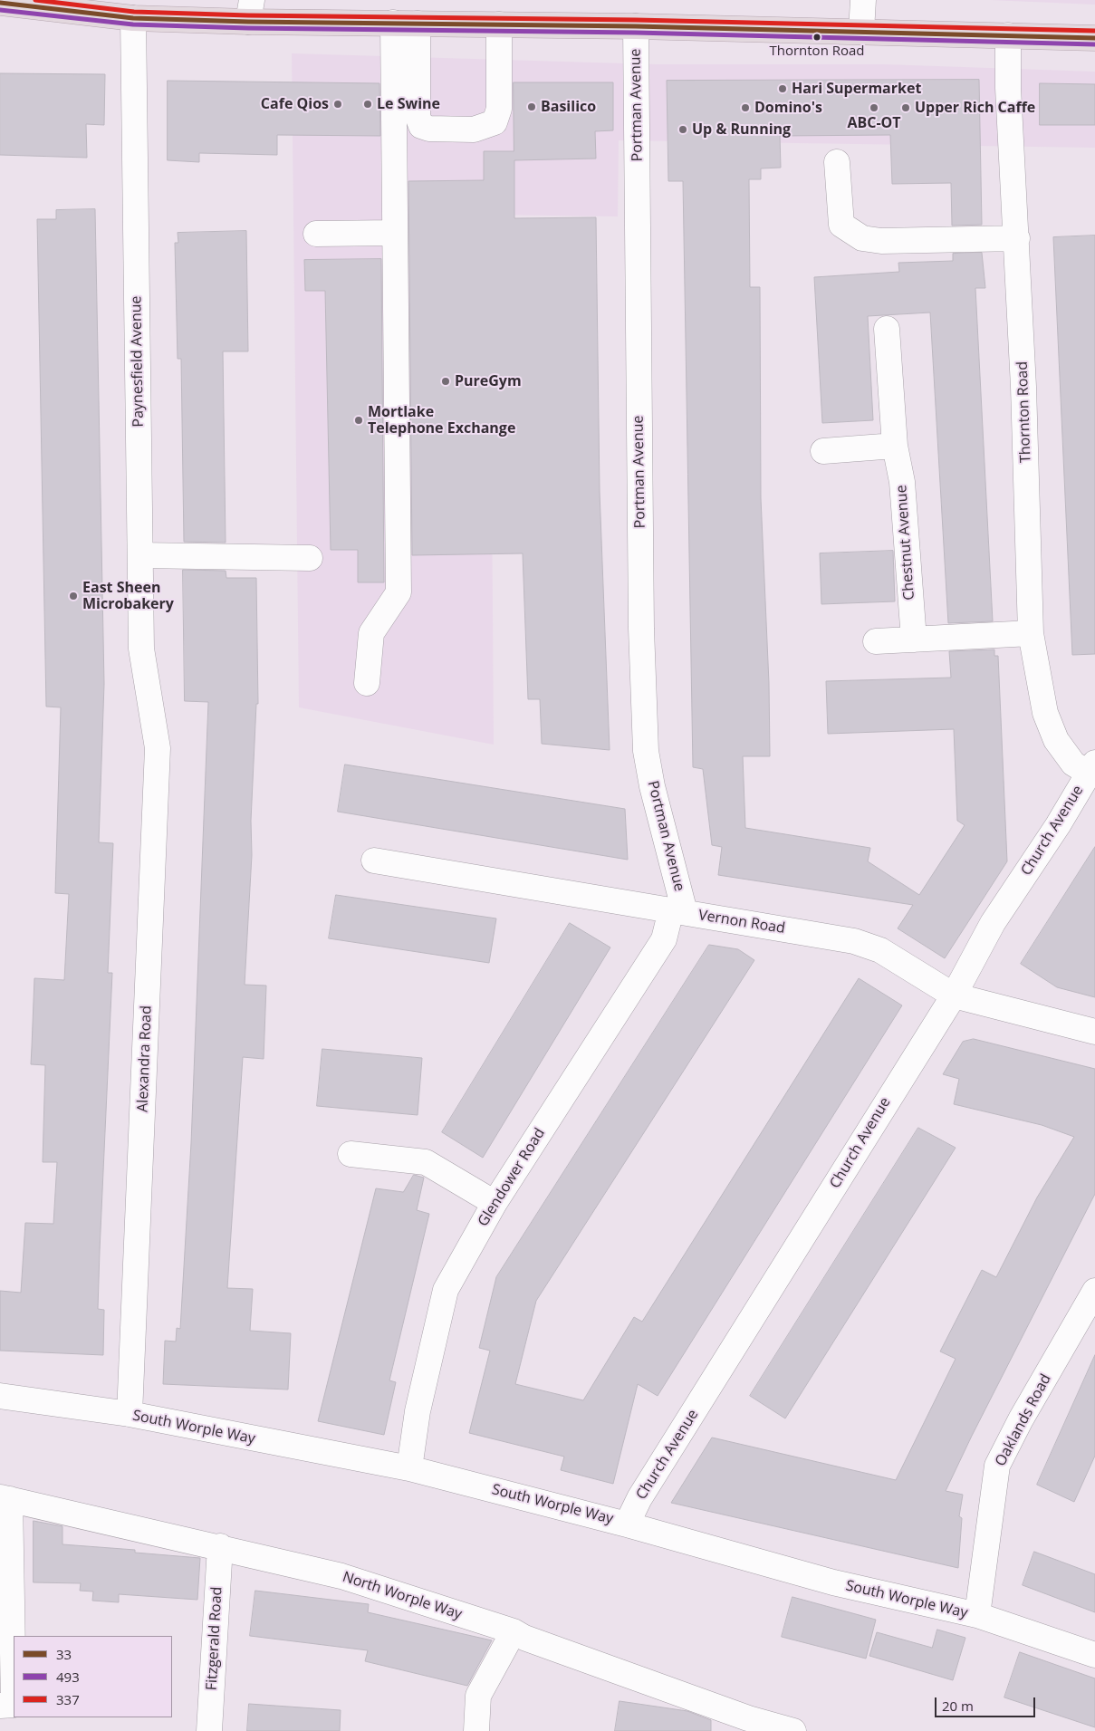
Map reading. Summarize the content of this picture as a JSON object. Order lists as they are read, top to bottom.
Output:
{
  "streets": {
    "street": [
      "Portman Avenue",
      "Paynesfield Avenue",
      "Thornton Road",
      "Chestnut Avenue",
      "Church Avenue",
      "Vernon Road",
      "Alexandra Road",
      "Glendower Road",
      "Oaklands Road",
      "South Worple Way",
      "North Worple Way",
      "Fitzgerald Road"
    ]
  },
  "crossings": [
    ["Portman Avenue", "Vernon Road"],
    ["Portman Avenue", "Glendower Road"],
    ["Paynesfield Avenue", "Alexandra Road"],
    ["Thornton Road", "Church Avenue"],
    ["Church Avenue", "Vernon Road"],
    ["Church Avenue", "South Worple Way"],
    ["Vernon Road", "Glendower Road"],
    ["Alexandra Road", "South Worple Way"],
    ["Glendower Road", "South Worple Way"],
    ["Oaklands Road", "South Worple Way"],
    ["North Worple Way", "Fitzgerald Road"]
  ],
  "places": [
    "Thornton Road",
    "Hari Supermarket",
    "Cafe Qios",
    "Le Swine",
    "Basilico",
    "Domino's",
    "ABC-OT",
    "Upper Rich Caffe",
    "Up & Running",
    "PureGym",
    "Mortlake Telephone Exchange",
    "East Sheen Microbakery"
  ],
  "lines": ["transit line 337", "transit line 33", "transit line 493"],
  "legend": ["33", "493", "337"],
  "scale_bar": "20 m"
}
